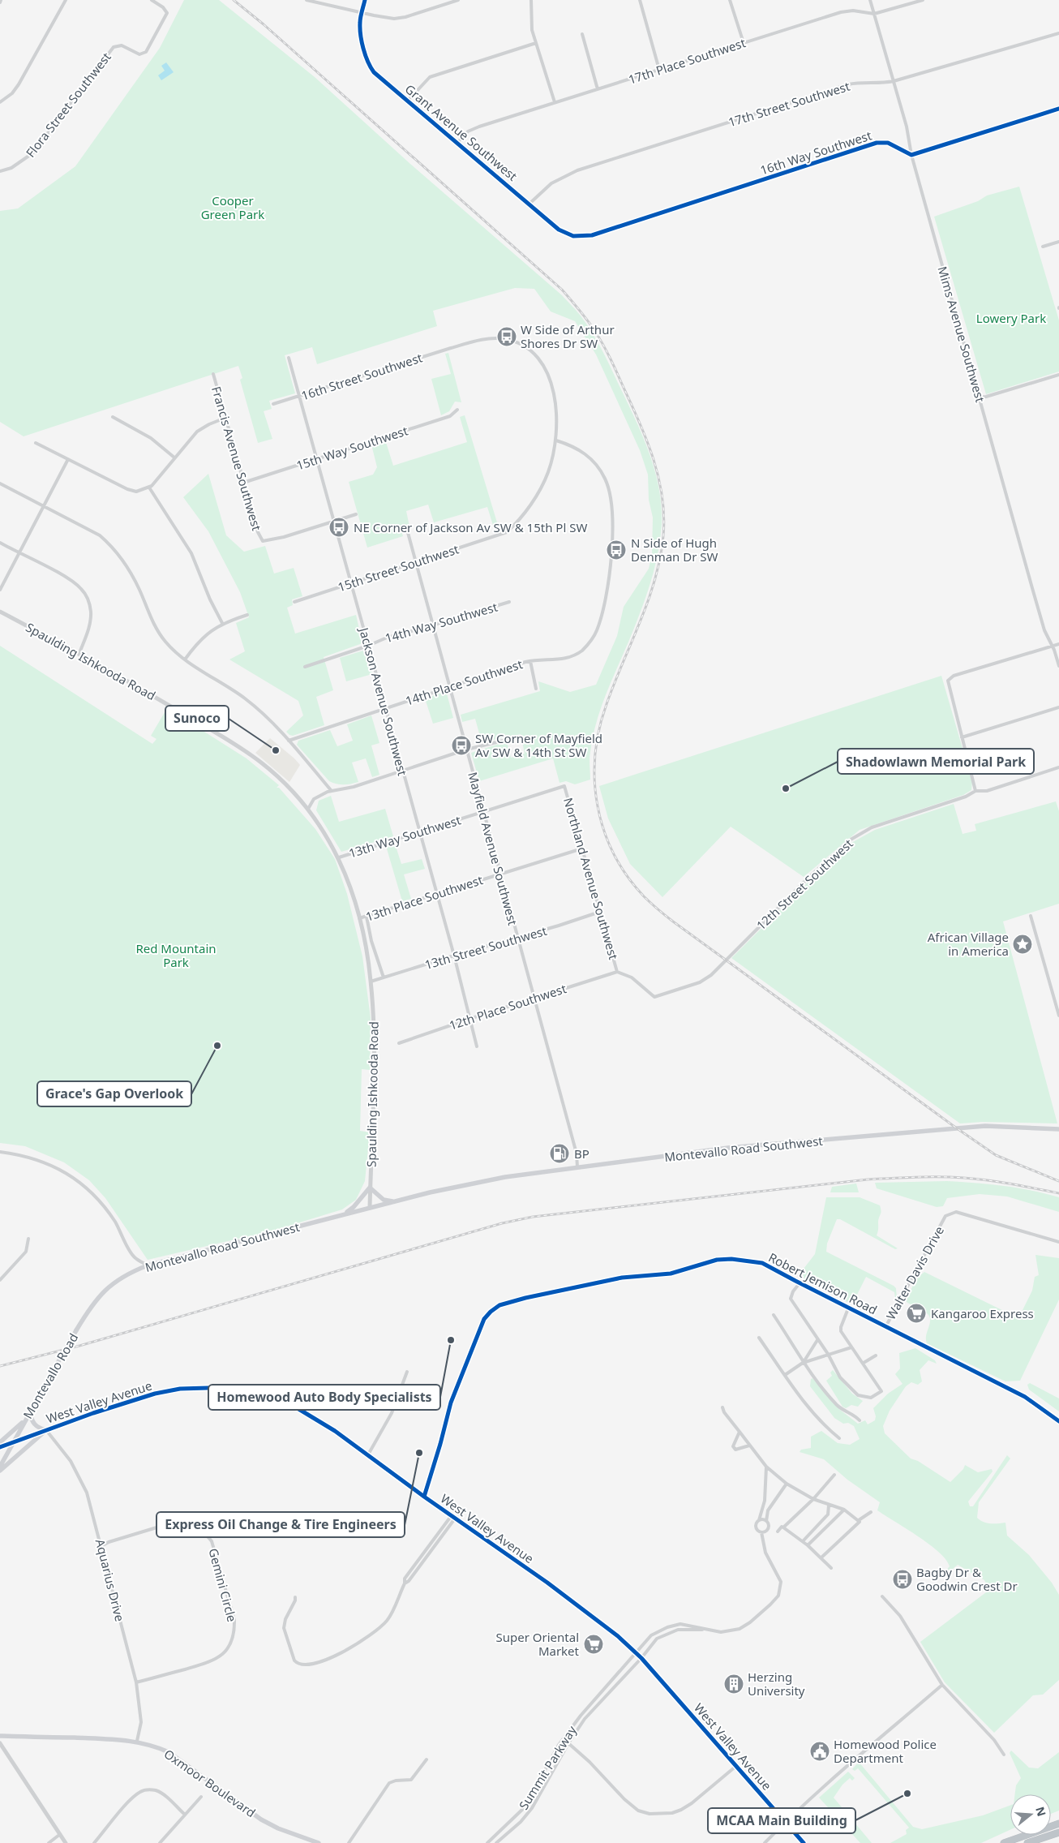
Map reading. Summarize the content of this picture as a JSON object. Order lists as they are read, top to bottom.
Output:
{
  "streets": {
    "main road": ["Montevallo Road Southwest", "Montevallo Road", "Oxmoor Boulevard"],
    "street": [
      "17th Place Southwest",
      "17th Street Southwest",
      "Flora Street Southwest",
      "Grant Avenue Southwest",
      "16th Way Southwest",
      "Mims Avenue Southwest",
      "16th Street Southwest",
      "15th Way Southwest",
      "Francis Avenue Southwest",
      "15th Street Southwest",
      "14th Way Southwest",
      "Spaulding Ishkooda Road",
      "14th Place Southwest",
      "Jackson Avenue Southwest",
      "13th Way Southwest",
      "Mayfield Avenue Southwest",
      "Northland Avenue Southwest",
      "12th Street Southwest",
      "13th Place Southwest",
      "13th Street Southwest",
      "12th Place Southwest",
      "Walter Davis Drive",
      "Robert Jemison Road",
      "West Valley Avenue",
      "Aquarius Drive",
      "Gemini Circle",
      "Summit Parkway"
    ]
  },
  "crossings": [
    ["17th Place Southwest", "Grant Avenue Southwest"],
    ["17th Place Southwest", "Mims Avenue Southwest"],
    ["17th Street Southwest", "Grant Avenue Southwest"],
    ["17th Street Southwest", "Mims Avenue Southwest"],
    ["Grant Avenue Southwest", "16th Way Southwest"],
    ["16th Way Southwest", "Mims Avenue Southwest"],
    ["16th Street Southwest", "15th Street Southwest"],
    ["16th Street Southwest", "14th Place Southwest"],
    ["16th Street Southwest", "Jackson Avenue Southwest"],
    ["15th Way Southwest", "Francis Avenue Southwest"],
    ["15th Way Southwest", "Jackson Avenue Southwest"],
    ["Francis Avenue Southwest", "Jackson Avenue Southwest"],
    ["15th Street Southwest", "Jackson Avenue Southwest"],
    ["15th Street Southwest", "Mayfield Avenue Southwest"],
    ["14th Way Southwest", "Jackson Avenue Southwest"],
    ["14th Way Southwest", "Mayfield Avenue Southwest"],
    ["Spaulding Ishkooda Road", "13th Way Southwest"],
    ["Spaulding Ishkooda Road", "13th Place Southwest"],
    ["Spaulding Ishkooda Road", "13th Street Southwest"],
    ["Spaulding Ishkooda Road", "Montevallo Road Southwest"],
    ["14th Place Southwest", "Jackson Avenue Southwest"],
    ["14th Place Southwest", "Mayfield Avenue Southwest"],
    ["Jackson Avenue Southwest", "13th Way Southwest"],
    ["Jackson Avenue Southwest", "13th Place Southwest"],
    ["Jackson Avenue Southwest", "13th Street Southwest"],
    ["Jackson Avenue Southwest", "12th Place Southwest"],
    ["13th Way Southwest", "Mayfield Avenue Southwest"],
    ["13th Way Southwest", "Northland Avenue Southwest"],
    ["Mayfield Avenue Southwest", "13th Place Southwest"],
    ["Mayfield Avenue Southwest", "13th Street Southwest"],
    ["Mayfield Avenue Southwest", "12th Place Southwest"],
    ["Mayfield Avenue Southwest", "Montevallo Road Southwest"],
    ["Northland Avenue Southwest", "12th Street Southwest"],
    ["Northland Avenue Southwest", "13th Place Southwest"],
    ["Northland Avenue Southwest", "13th Street Southwest"],
    ["Northland Avenue Southwest", "12th Place Southwest"],
    ["12th Street Southwest", "12th Place Southwest"],
    ["Montevallo Road Southwest", "Montevallo Road"],
    ["Walter Davis Drive", "Robert Jemison Road"],
    ["Robert Jemison Road", "West Valley Avenue"],
    ["Montevallo Road", "West Valley Avenue"],
    ["West Valley Avenue", "Aquarius Drive"],
    ["West Valley Avenue", "Summit Parkway"],
    ["Aquarius Drive", "Gemini Circle"],
    ["Aquarius Drive", "Oxmoor Boulevard"]
  ],
  "parks": ["Cooper Green Park", "Lowery Park", "Red Mountain Park"],
  "places": {
    "bus stop": [
      "W Side of Arthur Shores Dr SW",
      "NE Corner of Jackson Av SW & 15th Pl SW",
      "N Side of Hugh Denman Dr SW",
      "SW Corner of Mayfield Av SW & 14th St SW",
      "Bagby Dr & Goodwin Crest Dr"
    ],
    "other": [
      "Sunoco",
      "Shadowlawn Memorial Park",
      "Grace's Gap Overlook",
      "Homewood Auto Body Specialists",
      "Express Oil Change & Tire Engineers",
      "MCAA Main Building"
    ],
    "place": ["African Village in America"],
    "fuel station": ["BP"],
    "supermarket": ["Kangaroo Express", "Super Oriental Market"],
    "building": ["Herzing University"],
    "public building": ["Homewood Police Department"]
  },
  "north": "right"
}
